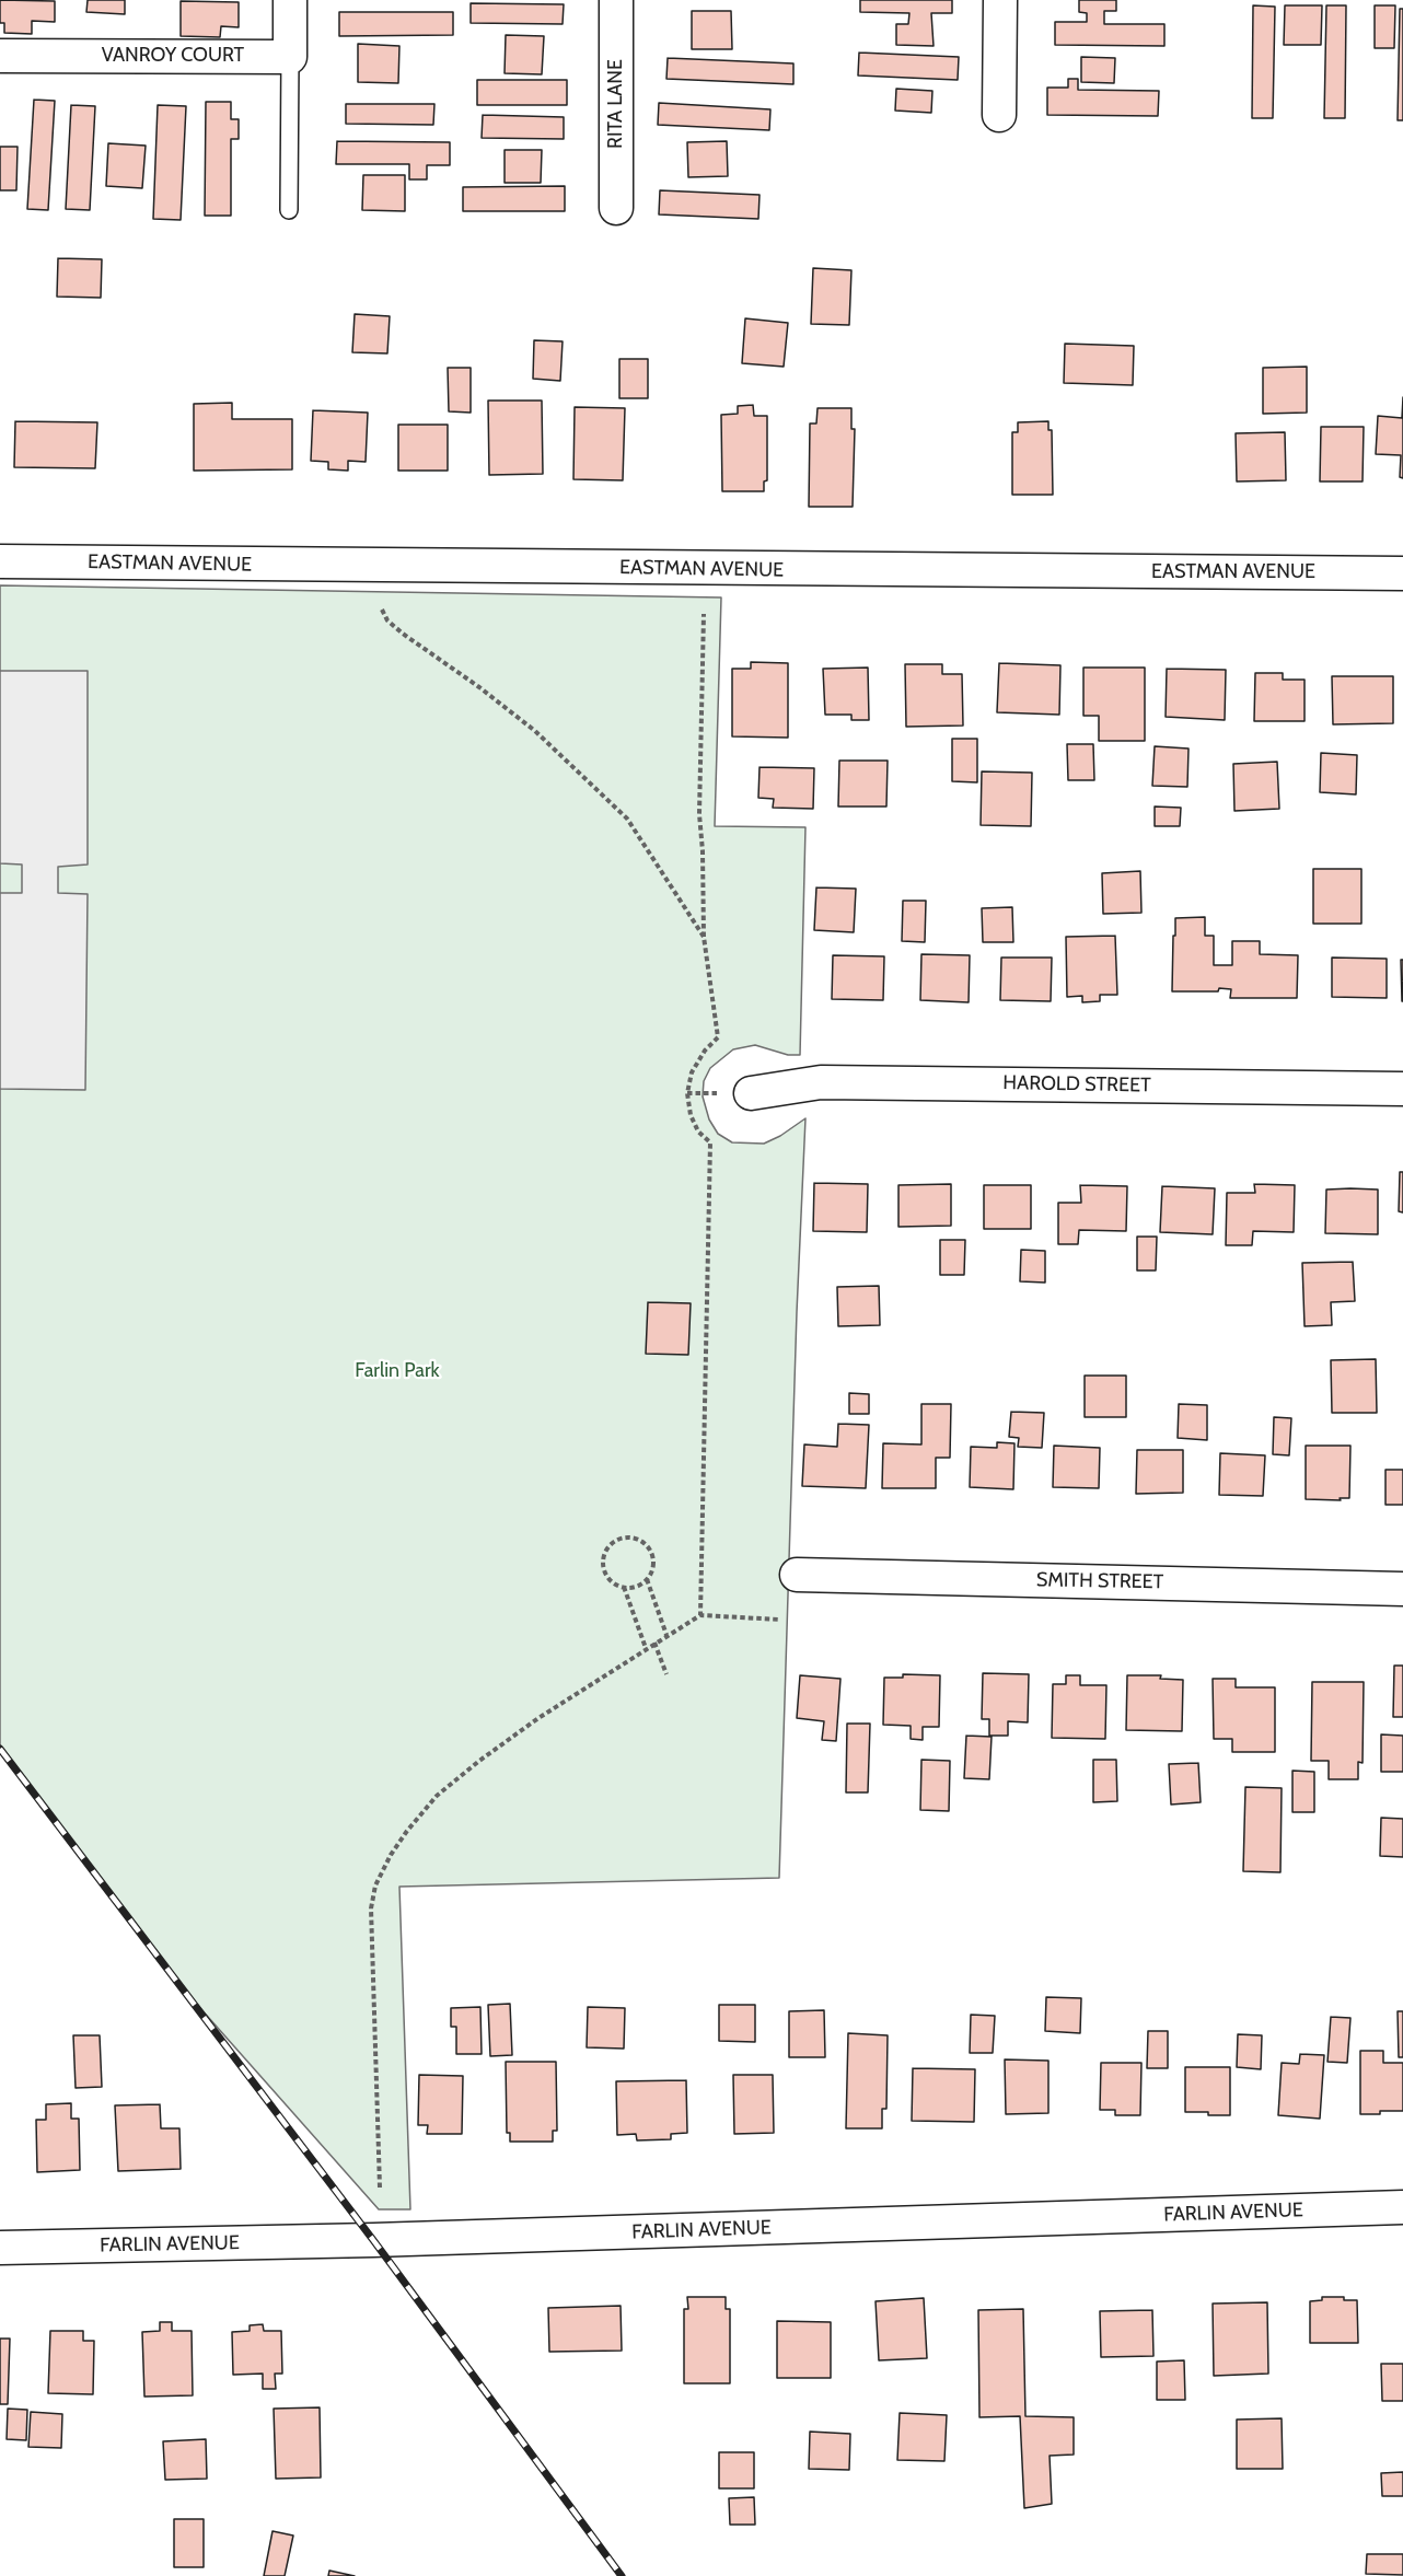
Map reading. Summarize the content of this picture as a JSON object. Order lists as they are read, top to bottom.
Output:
{
  "streets": {
    "street": [
      "VANROY COURT",
      "RITA LANE",
      "EASTMAN AVENUE",
      "HAROLD STREET",
      "SMITH STREET",
      "FARLIN AVENUE"
    ]
  },
  "parks": ["Farlin Park"]
}
